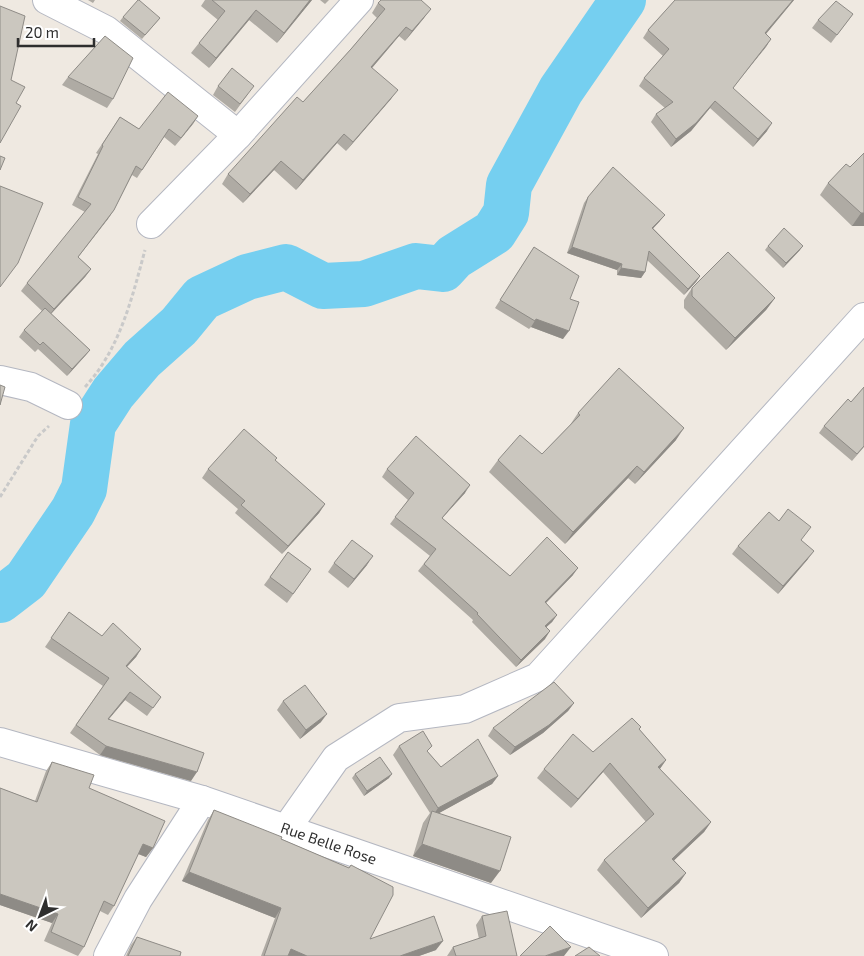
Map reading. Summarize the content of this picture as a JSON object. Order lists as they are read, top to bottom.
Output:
{
  "streets": {
    "street": ["Rue Belle Rose"]
  },
  "scale_bar": "20 m",
  "north": "bottom left"
}
